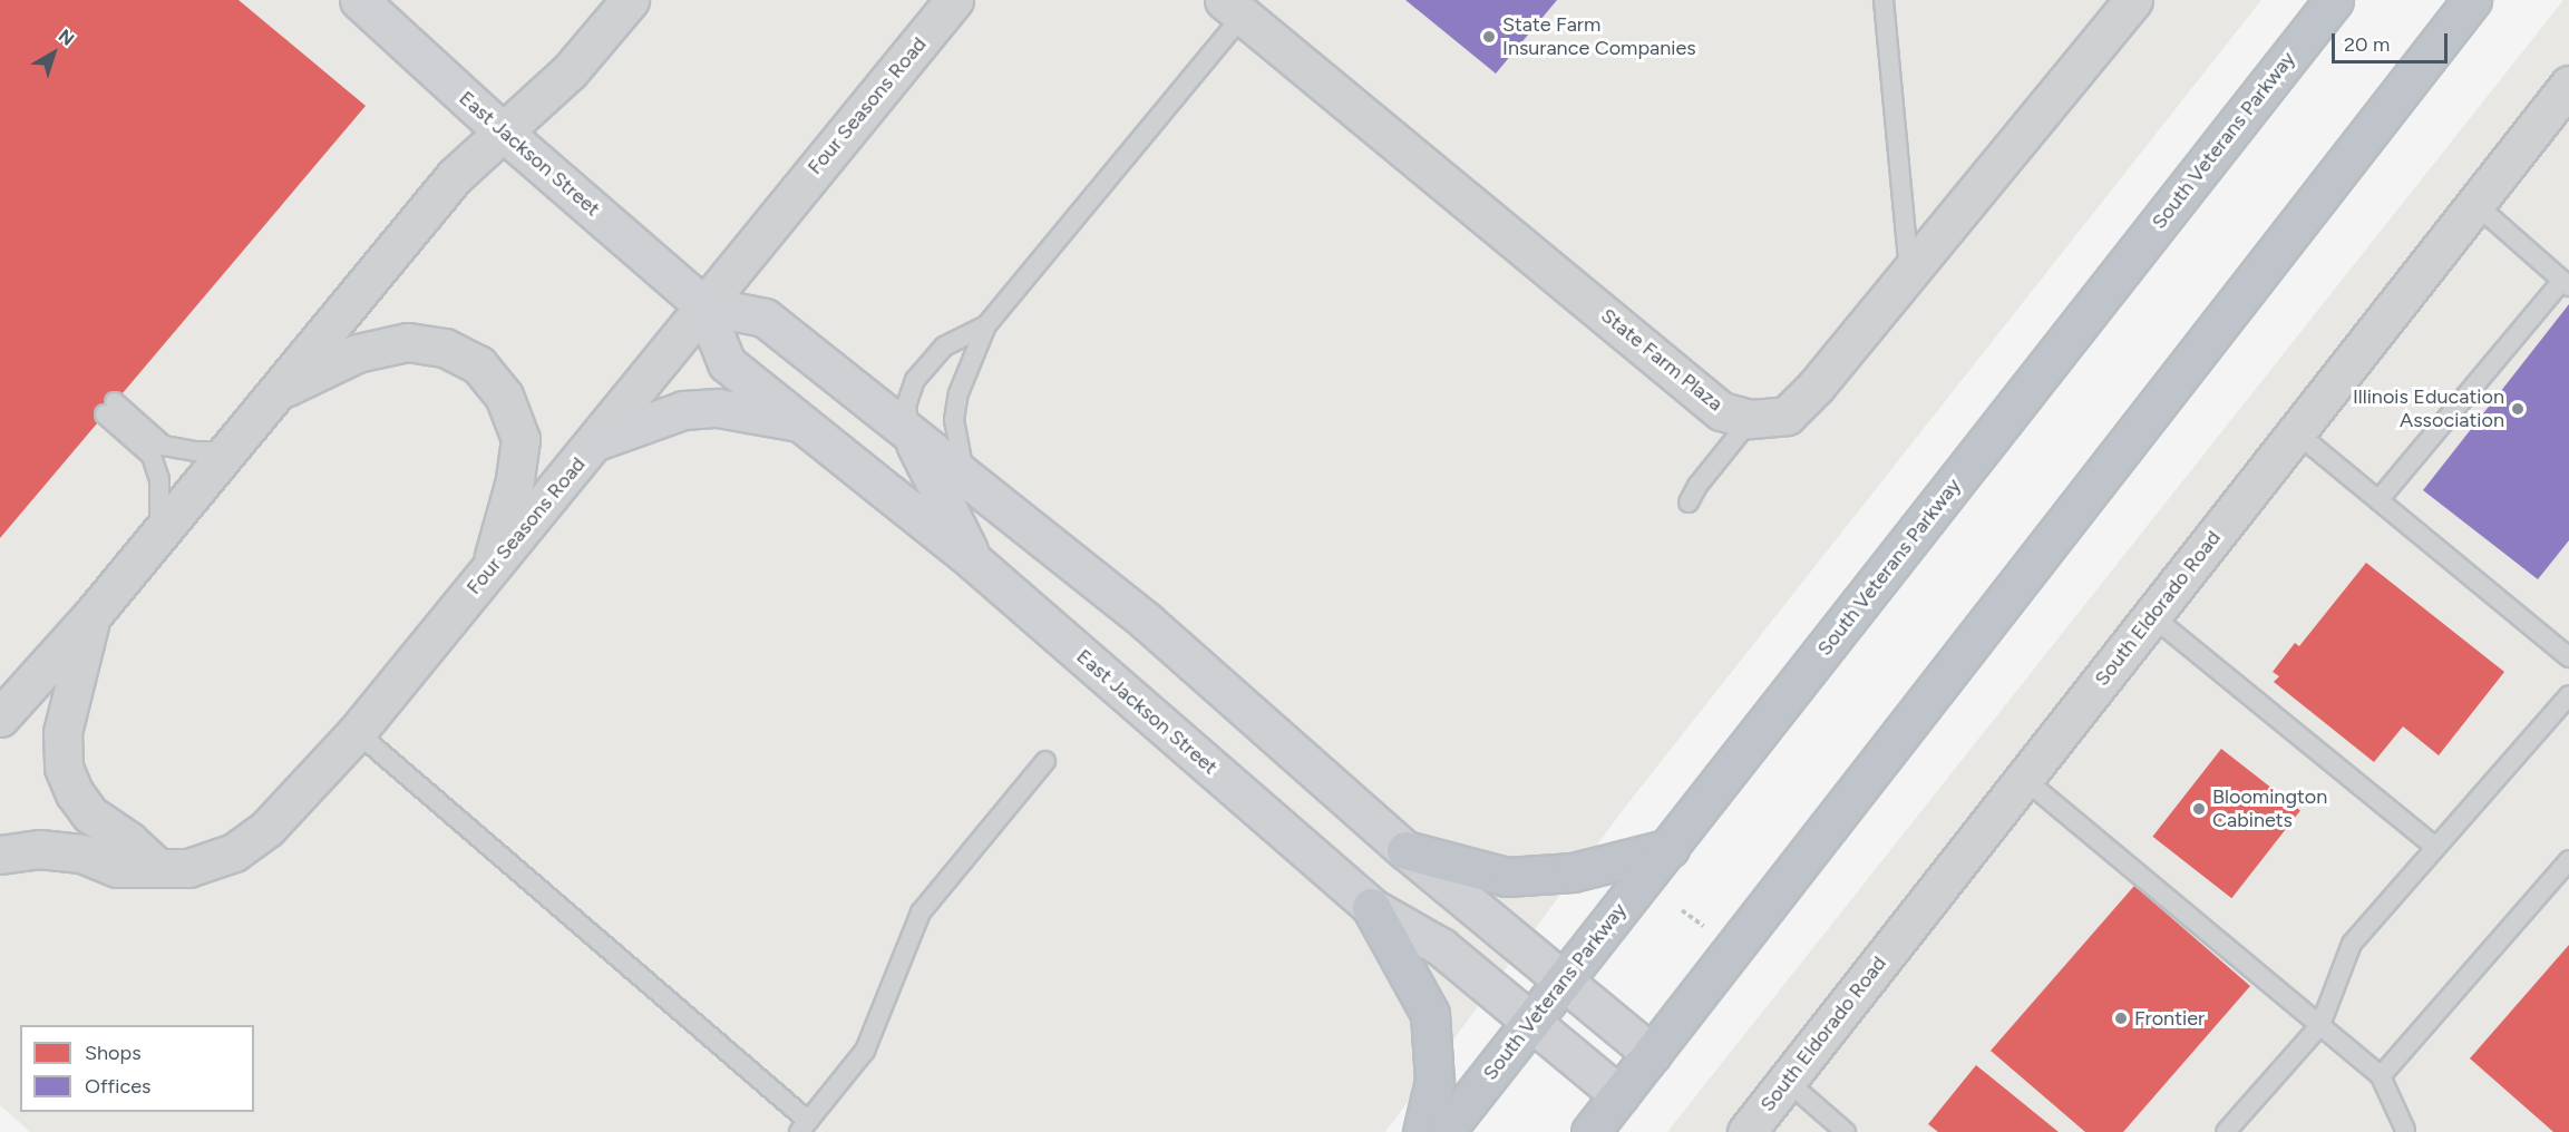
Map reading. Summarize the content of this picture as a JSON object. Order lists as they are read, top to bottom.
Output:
{
  "streets": {
    "highway": ["South Veterans Parkway"],
    "street": [
      "Four Seasons Road",
      "East Jackson Street",
      "State Farm Plaza",
      "South Eldorado Road"
    ]
  },
  "crossings": [
    ["Four Seasons Road", "East Jackson Street"],
    ["South Veterans Parkway", "East Jackson Street"]
  ],
  "places": [
    "State Farm Insurance Companies",
    "Illinois Education Association",
    "Bloomington Cabinets",
    "Frontier"
  ],
  "legend": ["Shops", "Offices"],
  "scale_bar": "20 m",
  "north": "top right"
}
